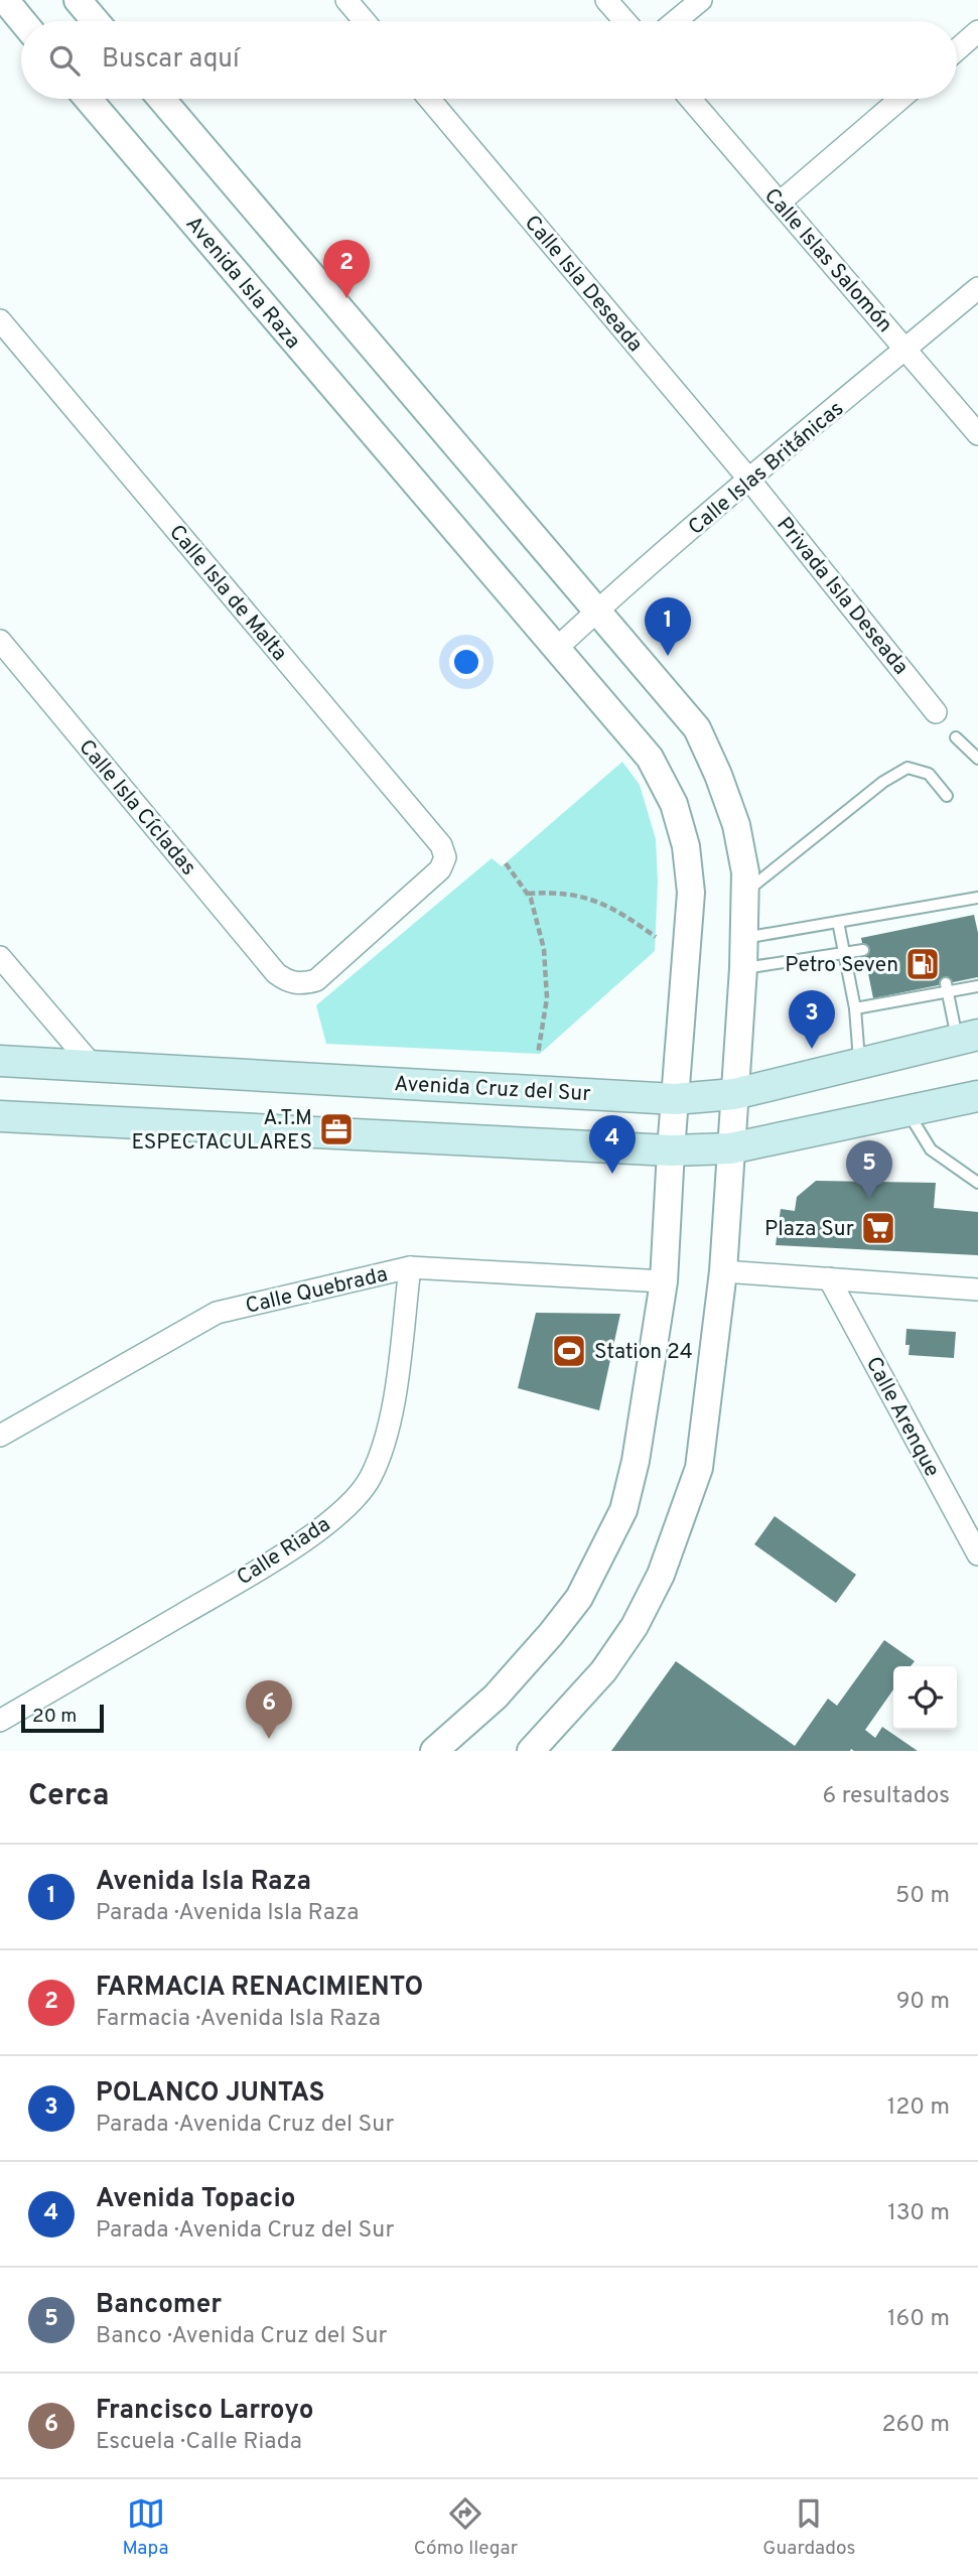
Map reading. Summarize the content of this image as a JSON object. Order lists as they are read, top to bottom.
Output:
{
  "streets": {
    "main road": ["Avenida Cruz del Sur"],
    "street": [
      "Calle Islas Salomón",
      "Avenida Isla Raza",
      "Calle Isla Deseada",
      "Calle Islas Británicas",
      "Calle Isla de Malta",
      "Privada Isla Deseada",
      "Calle Isla Cícladas",
      "Calle Quebrada",
      "Calle Arenque",
      "Calle Riada"
    ]
  },
  "crossings": [
    ["Calle Islas Salomón", "Calle Islas Británicas"],
    ["Avenida Isla Raza", "Calle Islas Británicas"],
    ["Avenida Isla Raza", "Avenida Cruz del Sur"],
    ["Avenida Isla Raza", "Calle Quebrada"],
    ["Calle Isla Deseada", "Calle Islas Británicas"],
    ["Calle Isla Deseada", "Privada Isla Deseada"],
    ["Calle Islas Británicas", "Privada Isla Deseada"],
    ["Calle Isla de Malta", "Calle Isla Cícladas"],
    ["Calle Quebrada", "Calle Riada"]
  ],
  "places": {
    "fuel station": ["Petro Seven"],
    "office": ["A.T.M ESPECTACULARES"],
    "supermarket": ["Plaza Sur"],
    "sports": ["Station 24"]
  },
  "scale_bar": "20 m",
  "page": {
    "search": "Buscar aquí",
    "pins": [
      "2",
      "1",
      "3",
      "4",
      "5",
      "6"
    ],
    "scale": "20 m",
    "heading": ["Cerca", "6 resultados"],
    "list": [
      {
        "mark": "1",
        "name": "Avenida Isla Raza",
        "note": "Parada · Avenida Isla Raza",
        "value": "50 m"
      },
      {
        "mark": "2",
        "name": "FARMACIA RENACIMIENTO",
        "note": "Farmacia · Avenida Isla Raza",
        "value": "90 m"
      },
      {
        "mark": "3",
        "name": "POLANCO JUNTAS",
        "note": "Parada · Avenida Cruz del Sur",
        "value": "120 m"
      },
      {
        "mark": "4",
        "name": "Avenida Topacio",
        "note": "Parada · Avenida Cruz del Sur",
        "value": "130 m"
      },
      {
        "mark": "5",
        "name": "Bancomer",
        "note": "Banco · Avenida Cruz del Sur",
        "value": "160 m"
      },
      {
        "mark": "6",
        "name": "Francisco Larroyo",
        "note": "Escuela · Calle Riada",
        "value": "260 m"
      }
    ],
    "nav": ["Mapa", "Cómo llegar", "Guardados"]
  }
}
